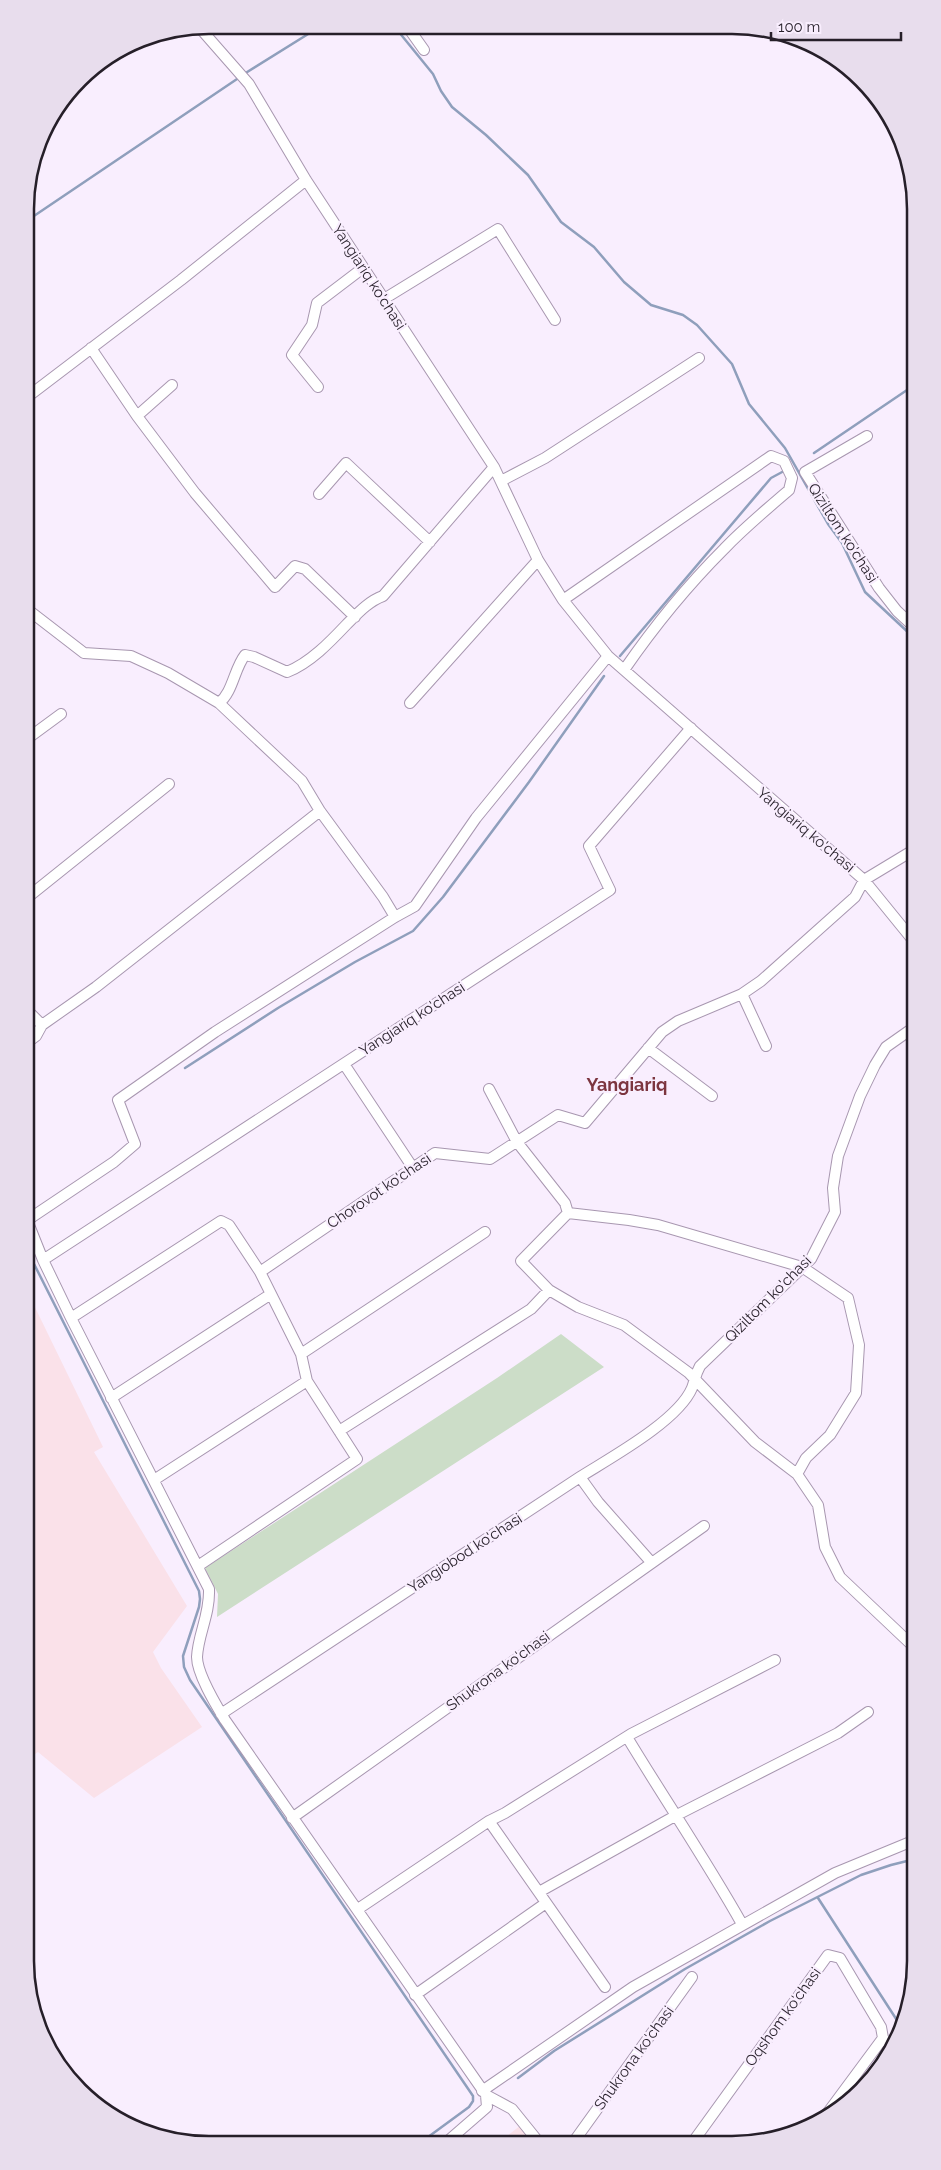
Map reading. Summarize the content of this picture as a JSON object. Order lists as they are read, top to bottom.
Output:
{
  "streets": {
    "street": [
      "Yangiariq ko'chasi",
      "Qiziltom ko'chasi",
      "Chorovot ko'chasi",
      "Yangiobod ko'chasi",
      "Shukrona ko'chasi",
      "Oqshom ko'chasi"
    ]
  },
  "crossings": [
    ["Qiziltom ko'chasi", "Yangiobod ko'chasi"]
  ],
  "districts": ["Yangiariq"],
  "scale_bar": "100 m"
}
